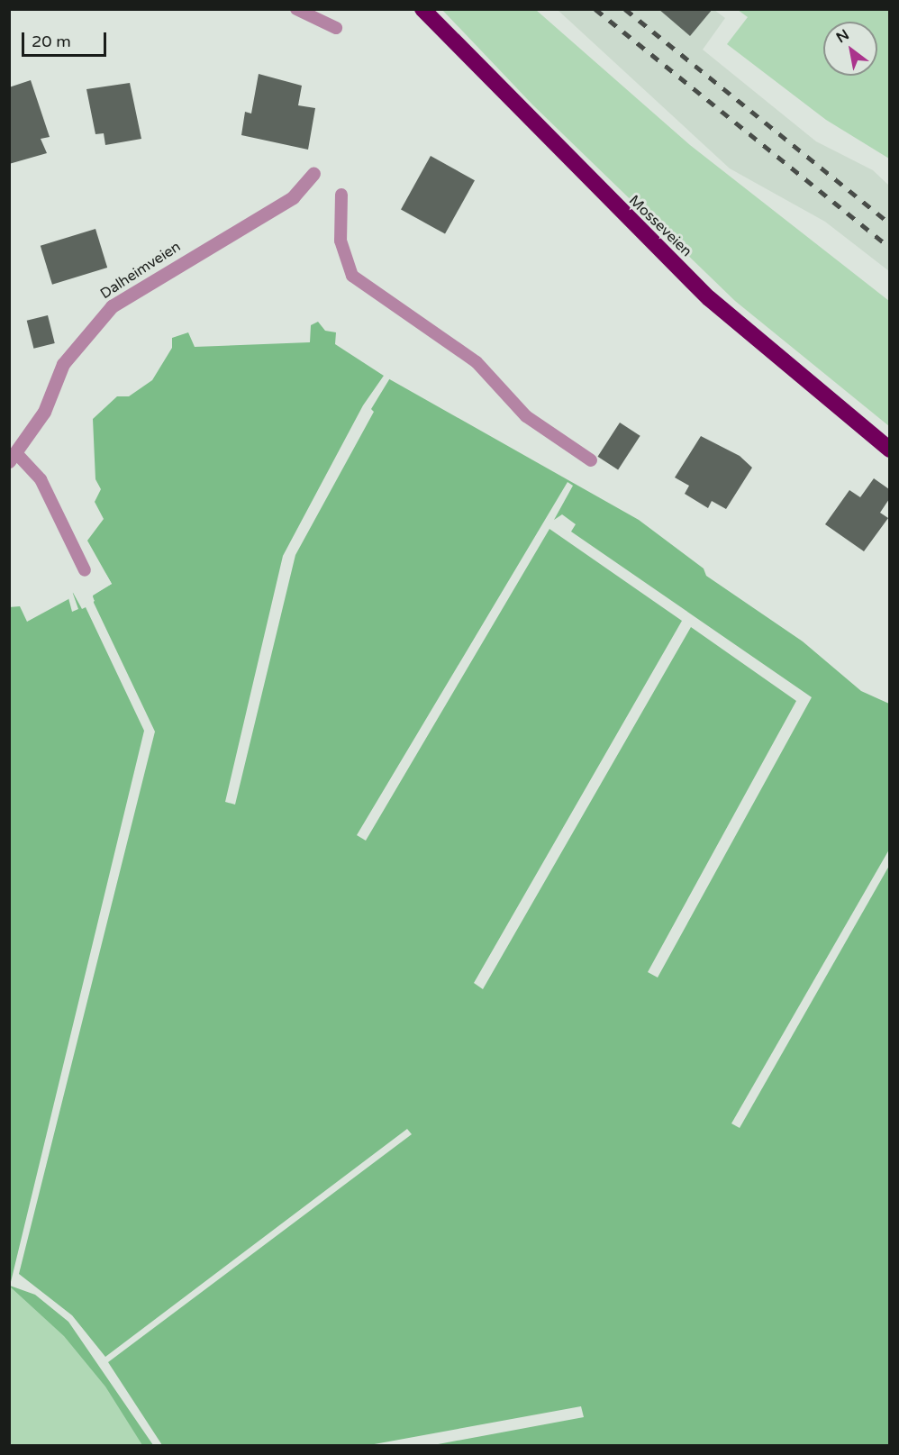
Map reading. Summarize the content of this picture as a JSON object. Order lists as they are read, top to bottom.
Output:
{
  "streets": {
    "highway": ["Mosseveien"],
    "street": ["Dalheimveien"]
  },
  "scale_bar": "20 m",
  "north": "top left"
}
